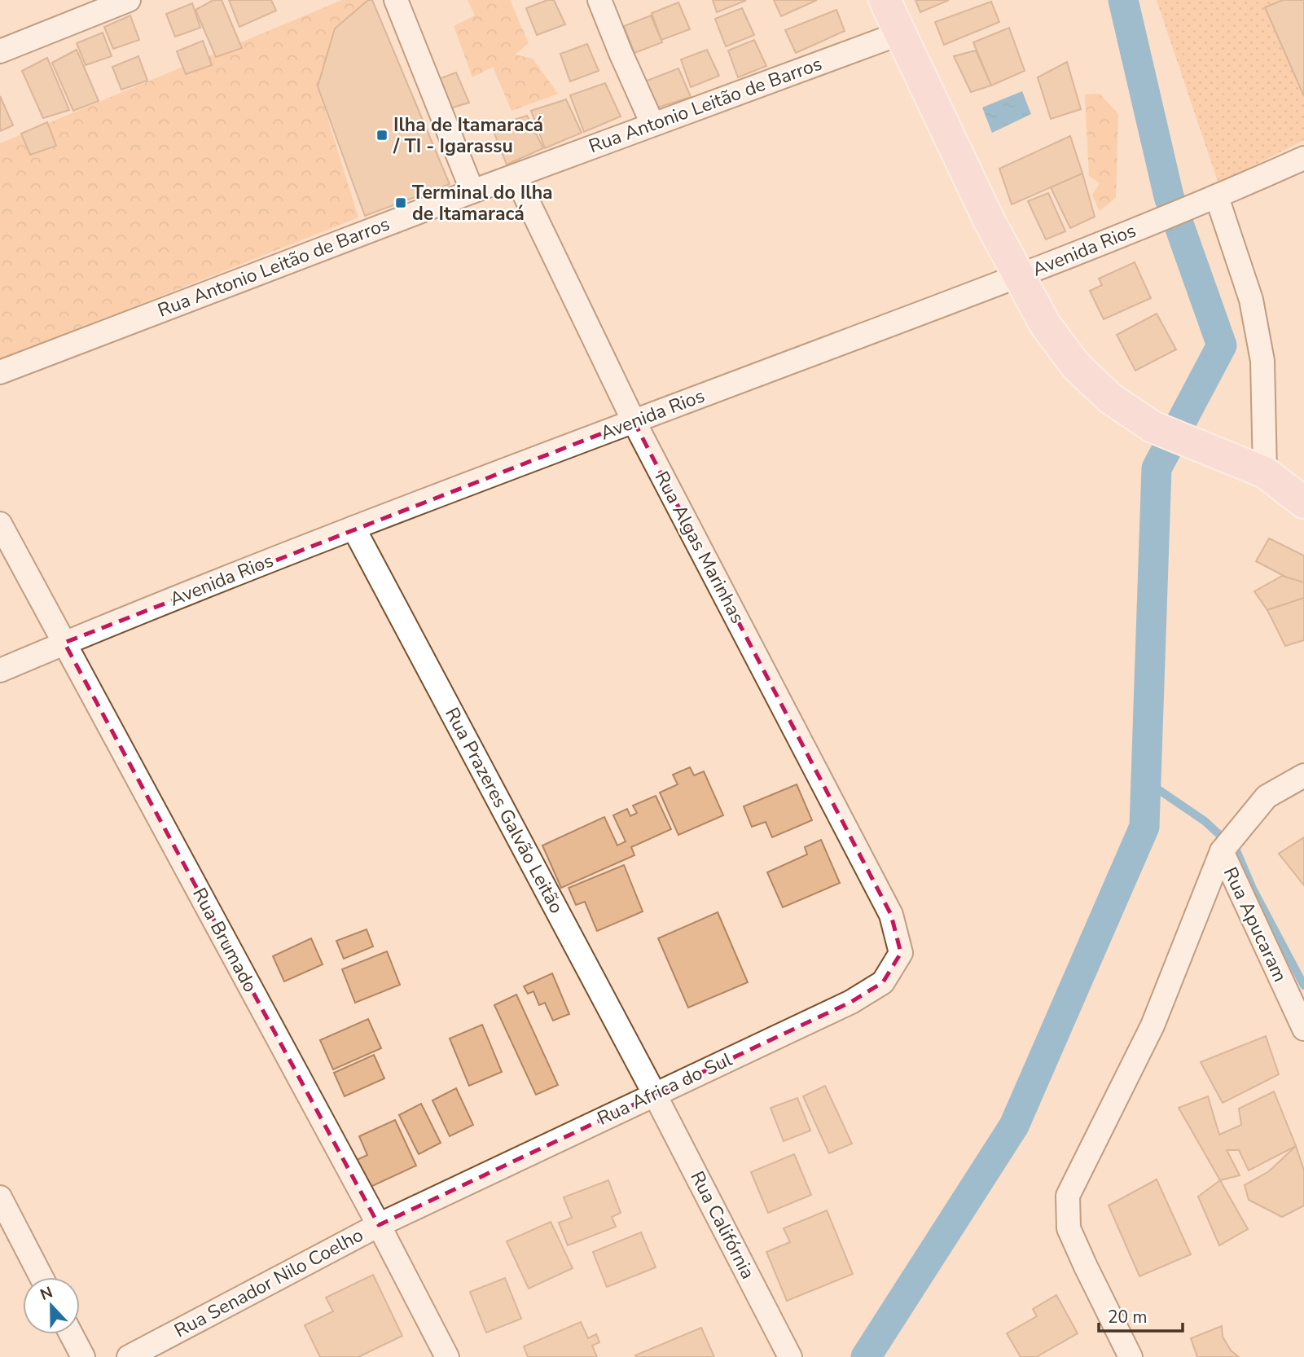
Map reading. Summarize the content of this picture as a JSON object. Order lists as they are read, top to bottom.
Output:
{
  "streets": {
    "street": [
      "Rua Antonio Leitão de Barros",
      "Avenida Rios",
      "Rua Algas Marinhas",
      "Rua Prazeres Galvão Leitão",
      "Rua Apucaram",
      "Rua Brumado",
      "Rua Africa do Sul",
      "Rua Califórnia",
      "Rua Senador Nilo Coelho"
    ]
  },
  "crossings": [
    ["Rua Antonio Leitão de Barros", "Rua Algas Marinhas"],
    ["Avenida Rios", "Rua Algas Marinhas"],
    ["Avenida Rios", "Rua Prazeres Galvão Leitão"],
    ["Avenida Rios", "Rua Brumado"],
    ["Rua Algas Marinhas", "Rua Africa do Sul"],
    ["Rua Prazeres Galvão Leitão", "Rua Africa do Sul"],
    ["Rua Prazeres Galvão Leitão", "Rua Califórnia"],
    ["Rua Brumado", "Rua Africa do Sul"],
    ["Rua Brumado", "Rua Senador Nilo Coelho"],
    ["Rua Africa do Sul", "Rua Califórnia"],
    ["Rua Africa do Sul", "Rua Senador Nilo Coelho"]
  ],
  "places": {
    "transit": ["Ilha de Itamaracá / TI - Igarassu", "Terminal do Ilha de Itamaracá"]
  },
  "scale_bar": "20 m",
  "north": "top"
}
